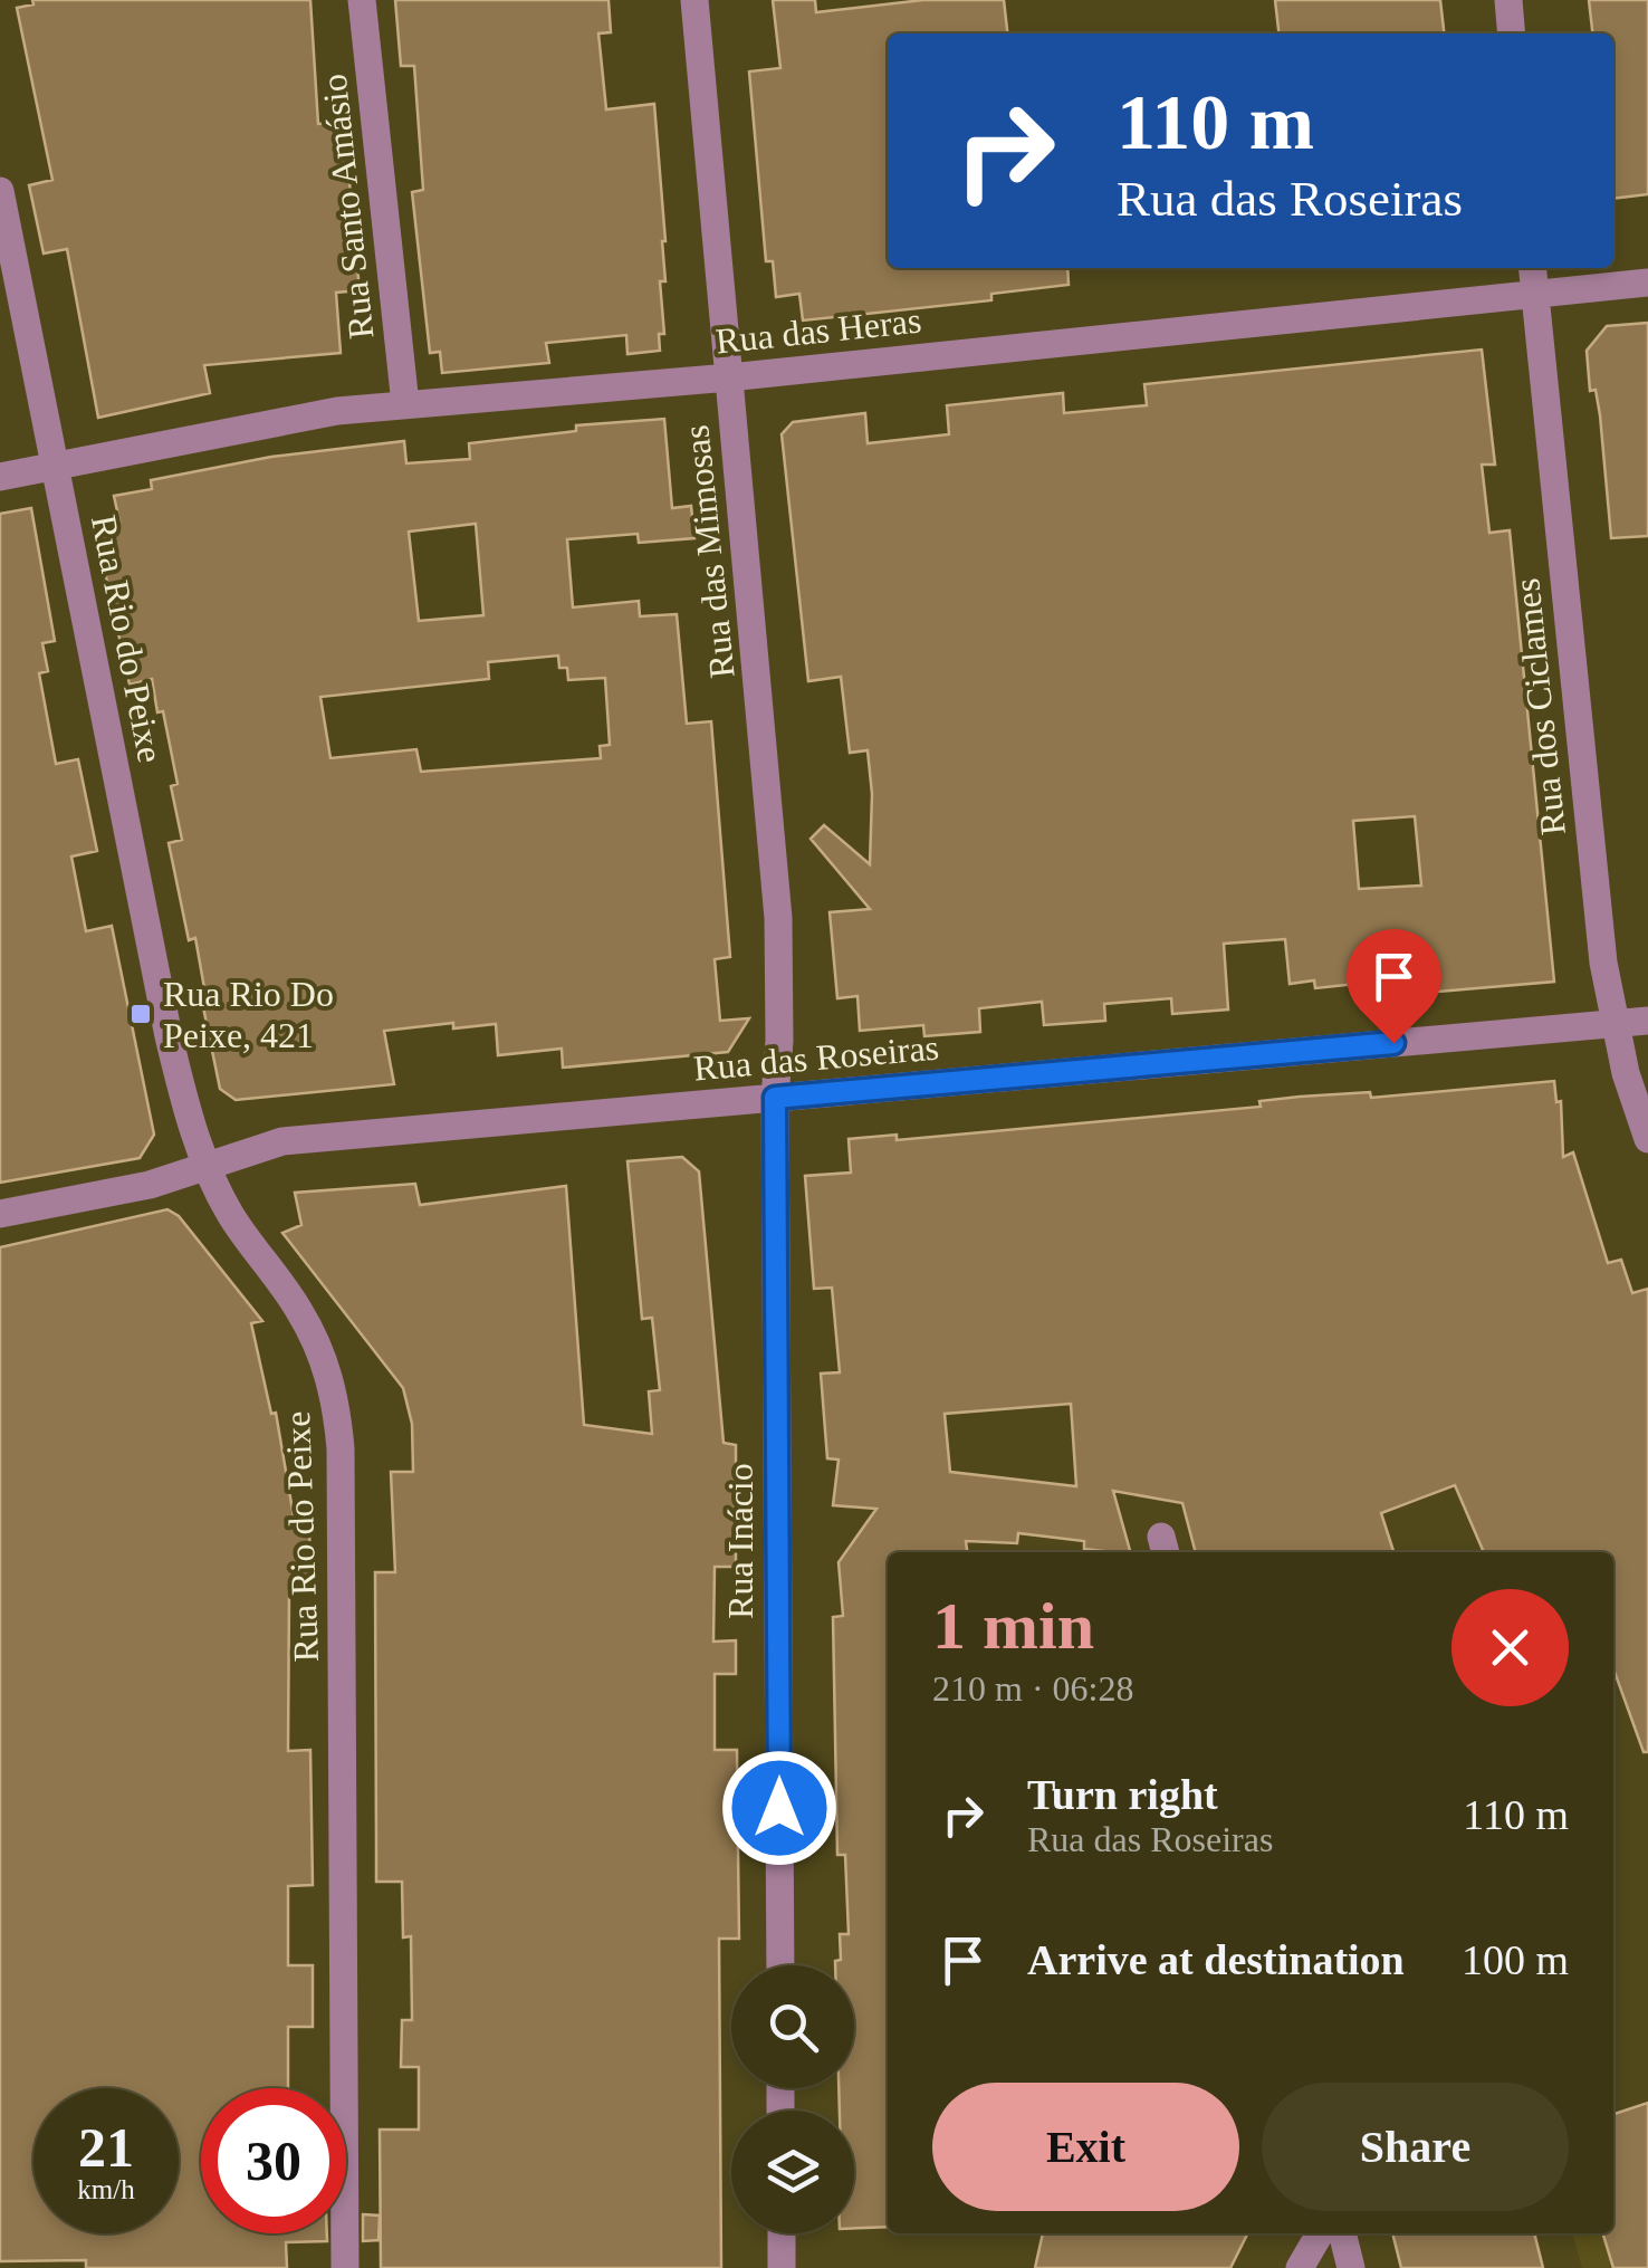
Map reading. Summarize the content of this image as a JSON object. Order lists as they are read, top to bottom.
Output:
{
  "streets": {
    "street": [
      "Rua Santo Amásio",
      "Rua das Heras",
      "Rua das Mimosas",
      "Rua Rio do Peixe",
      "Rua dos Ciclames",
      "Rua das Roseiras",
      "Rua Inácio"
    ]
  },
  "crossings": [
    ["Rua Santo Amásio", "Rua das Heras"],
    ["Rua das Heras", "Rua das Mimosas"],
    ["Rua das Heras", "Rua Rio do Peixe"],
    ["Rua das Heras", "Rua dos Ciclames"],
    ["Rua das Mimosas", "Rua das Roseiras"],
    ["Rua das Mimosas", "Rua Inácio"],
    ["Rua Rio do Peixe", "Rua das Roseiras"],
    ["Rua dos Ciclames", "Rua das Roseiras"],
    ["Rua das Roseiras", "Rua Inácio"]
  ],
  "places": {
    "transit": ["Rua Rio Do Peixe, 421"]
  },
  "page": {
    "turn": ["110 m", "Rua das Roseiras"],
    "heading": ["1 min", "210 m · 06:28"],
    "list": [
      {
        "name": "Turn right",
        "note": "Rua das Roseiras",
        "value": "110 m"
      },
      {
        "name": "Arrive at destination",
        "value": "100 m"
      }
    ],
    "buttons": ["Exit", "Share"],
    "speed": "21 km/h",
    "limit": "30"
  }
}
